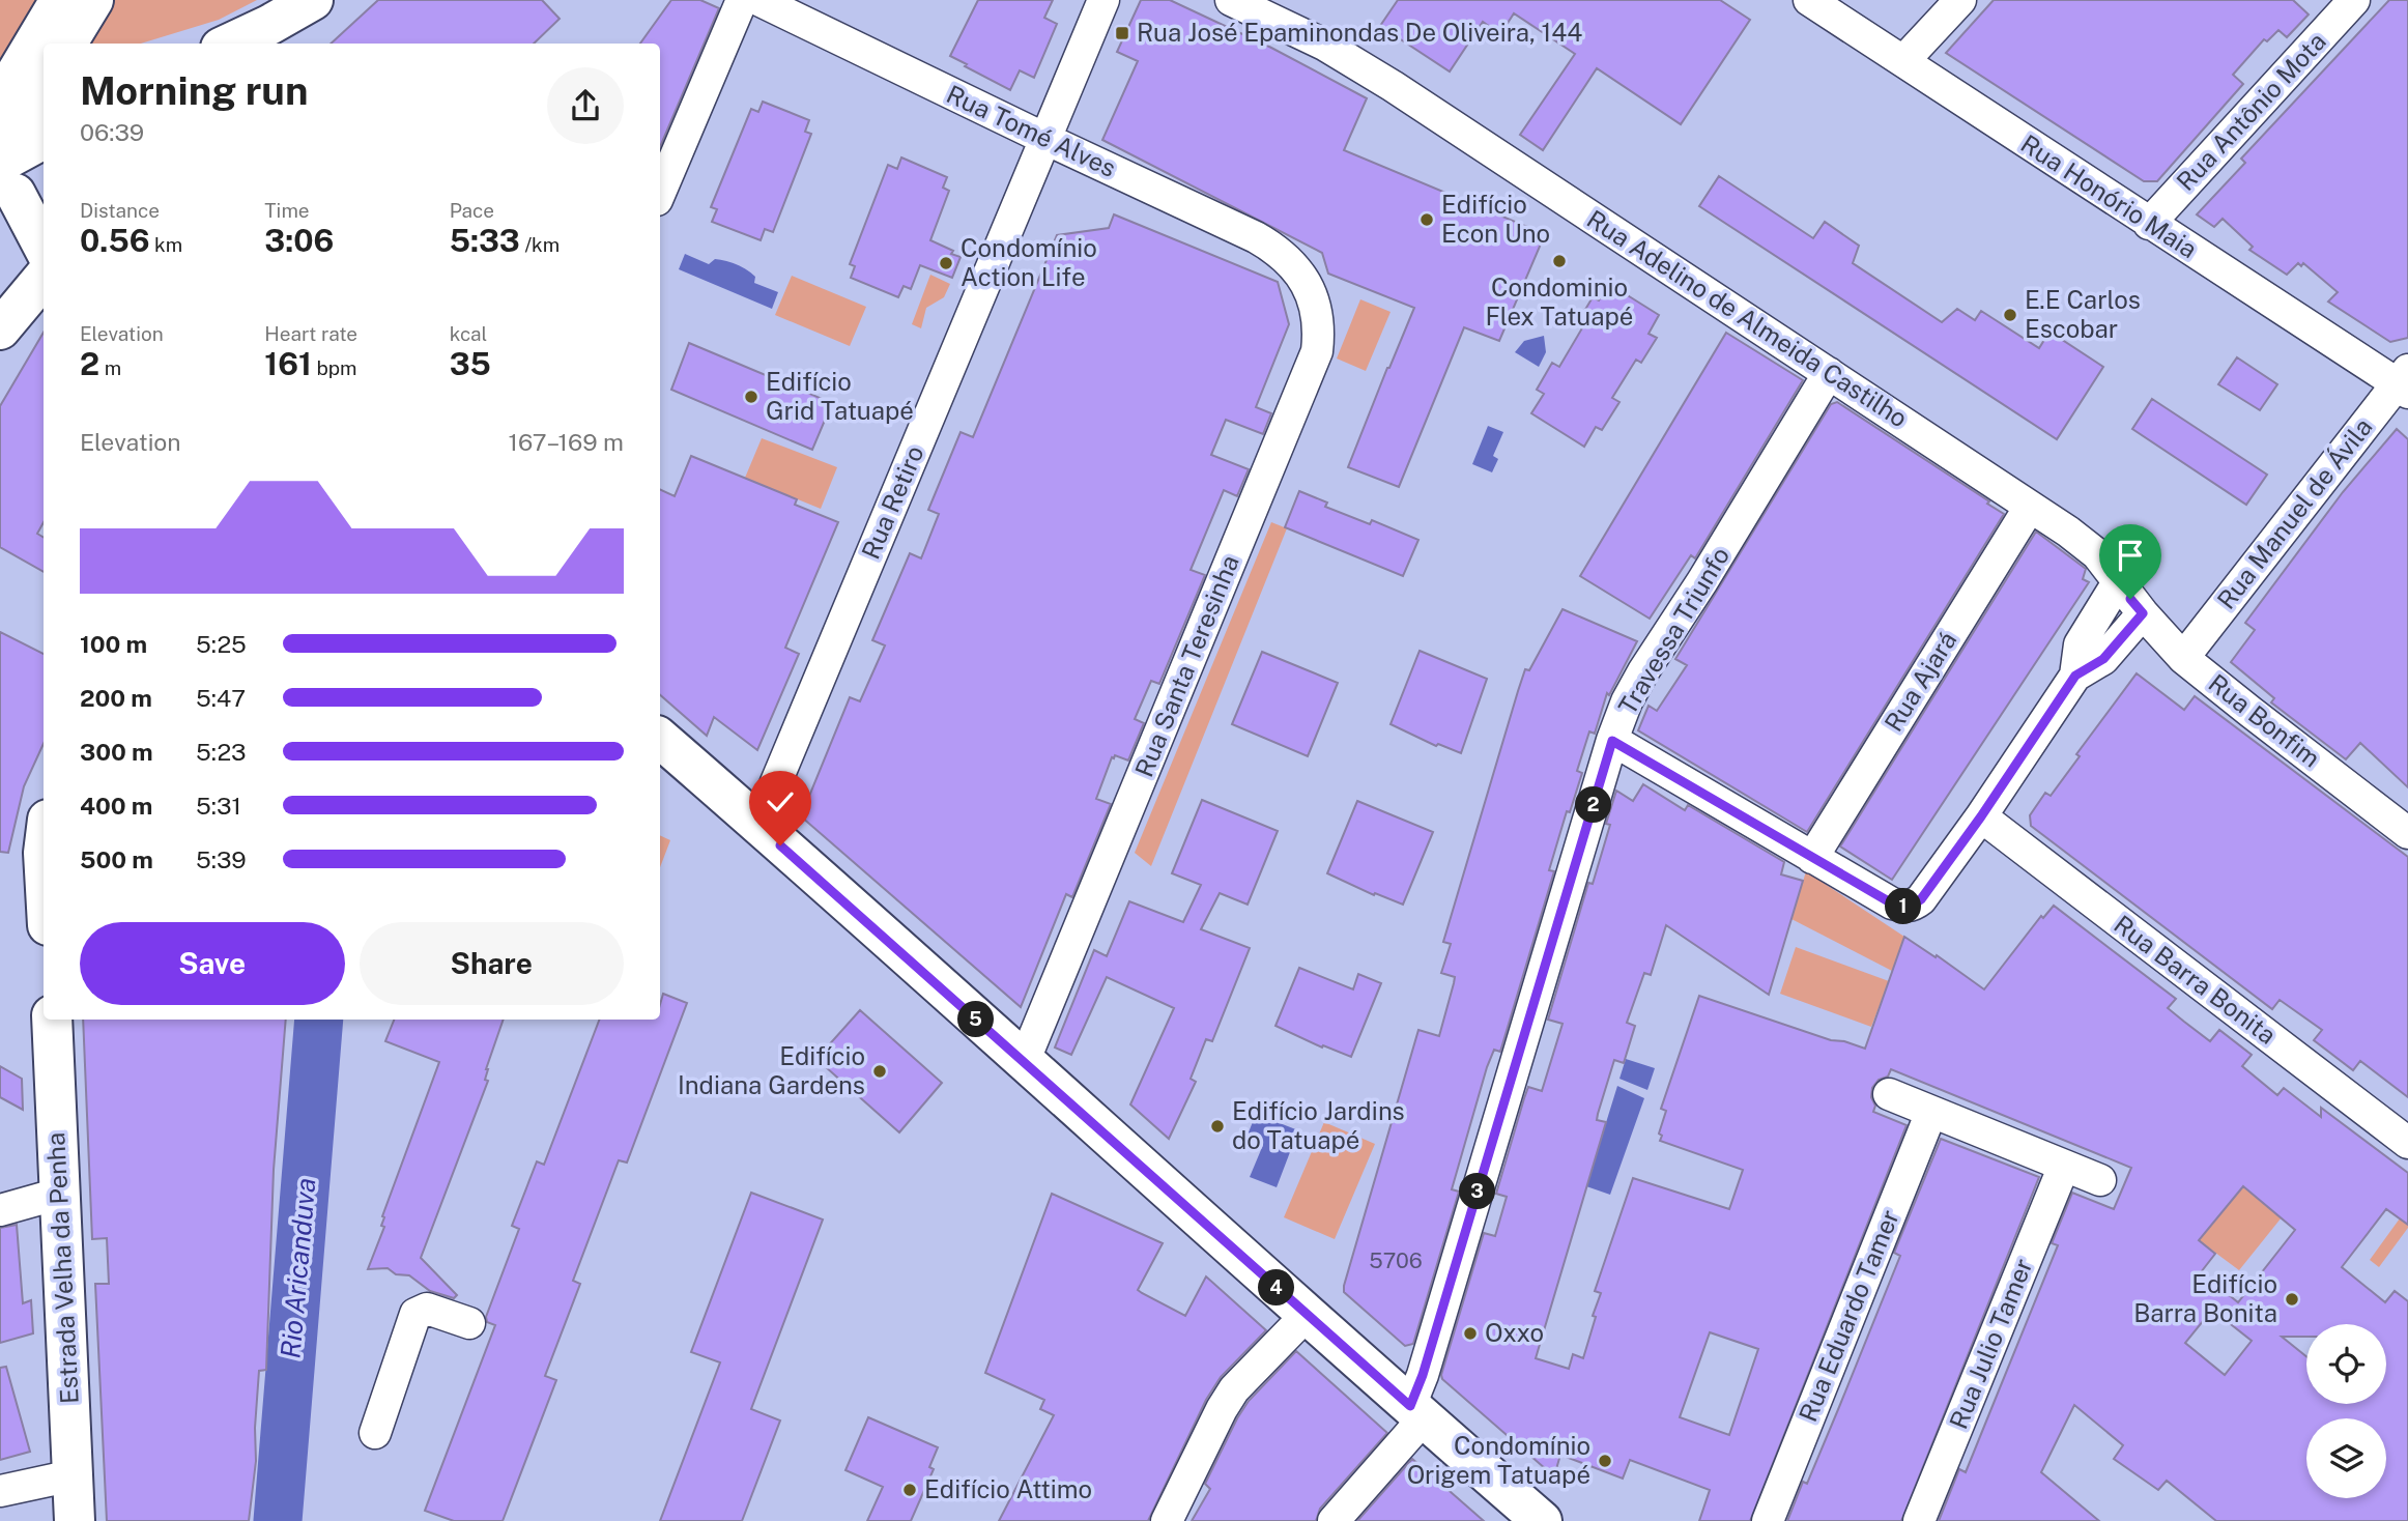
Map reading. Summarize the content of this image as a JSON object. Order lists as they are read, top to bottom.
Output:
{
  "streets": {
    "main road": ["Estrada Velha da Penha"],
    "street": [
      "Rua Antônio Mota",
      "Rua Tomé Alves",
      "Rua Honório Maia",
      "Rua Adelino de Almeida Castilho",
      "Rua Retiro",
      "Rua Manuel de Ávila",
      "Travessa Triunfo",
      "Rua Santa Teresinha",
      "Rua Ajará",
      "Rua Bonfim",
      "Rua Barra Bonita",
      "Rua Eduardo Tamer",
      "Rua Julio Tamer"
    ]
  },
  "crossings": [
    ["Rua Antônio Mota", "Rua Honório Maia"],
    ["Rua Tomé Alves", "Rua Retiro"],
    ["Rua Tomé Alves", "Rua Santa Teresinha"],
    ["Rua Honório Maia", "Rua Manuel de Ávila"],
    ["Rua Adelino de Almeida Castilho", "Travessa Triunfo"],
    ["Rua Adelino de Almeida Castilho", "Rua Ajará"],
    ["Rua Adelino de Almeida Castilho", "Rua Bonfim"],
    ["Rua Manuel de Ávila", "Rua Bonfim"]
  ],
  "water": ["Rio Aricanduva"],
  "places": {
    "transit": ["Rua José Epaminondas De Oliveira, 144"],
    "other": [
      "Edifício Econ Uno",
      "Condominio Flex Tatuapé",
      "Condomínio Action Life",
      "E.E Carlos Escobar",
      "Edifício Grid Tatuapé",
      "Edifício Indiana Gardens",
      "Edifício Jardins do Tatuapé",
      "Edifício Barra Bonita",
      "Oxxo",
      "Condomínio Origem Tatuapé",
      "Edifício Attimo"
    ]
  },
  "house_numbers": ["5706"],
  "page": {
    "heading": ["Morning run", "06:39"],
    "stats": [
      ["Distance", "0.56 km"],
      ["Time", "3:06"],
      ["Pace", "5:33 /km"],
      ["Elevation", "2 m"],
      ["Heart rate", "161 bpm"],
      ["kcal", "35"]
    ],
    "chart": ["Elevation", "167–169 m"],
    "list": [
      {
        "name": "100 m",
        "note": "5:25"
      },
      {
        "name": "200 m",
        "note": "5:47"
      },
      {
        "name": "300 m",
        "note": "5:23"
      },
      {
        "name": "400 m",
        "note": "5:31"
      },
      {
        "name": "500 m",
        "note": "5:39"
      }
    ],
    "pins": [
      "2",
      "1",
      "5",
      "3",
      "4"
    ],
    "buttons": ["Save", "Share"]
  }
}
